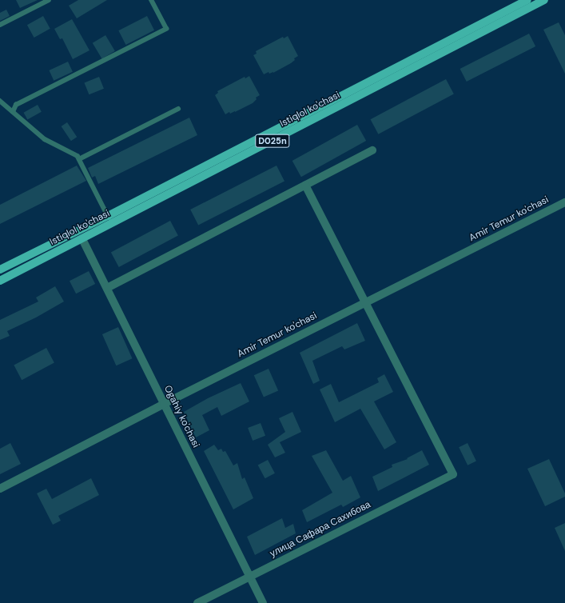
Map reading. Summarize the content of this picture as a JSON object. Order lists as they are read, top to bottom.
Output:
{
  "streets": {
    "main road": ["Istiqlol ko'chasi", "D025n"],
    "street": ["Amir Temur ko'chasi", "Ogahiy ko'chasi", "улица Сафара Сахибова"]
  },
  "crossings": [
    ["Istiqlol ko'chasi", "Ogahiy ko'chasi"],
    ["Amir Temur ko'chasi", "Ogahiy ko'chasi"],
    ["Amir Temur ko'chasi", "улица Сафара Сахибова"],
    ["Ogahiy ko'chasi", "улица Сафара Сахибова"]
  ]
}
